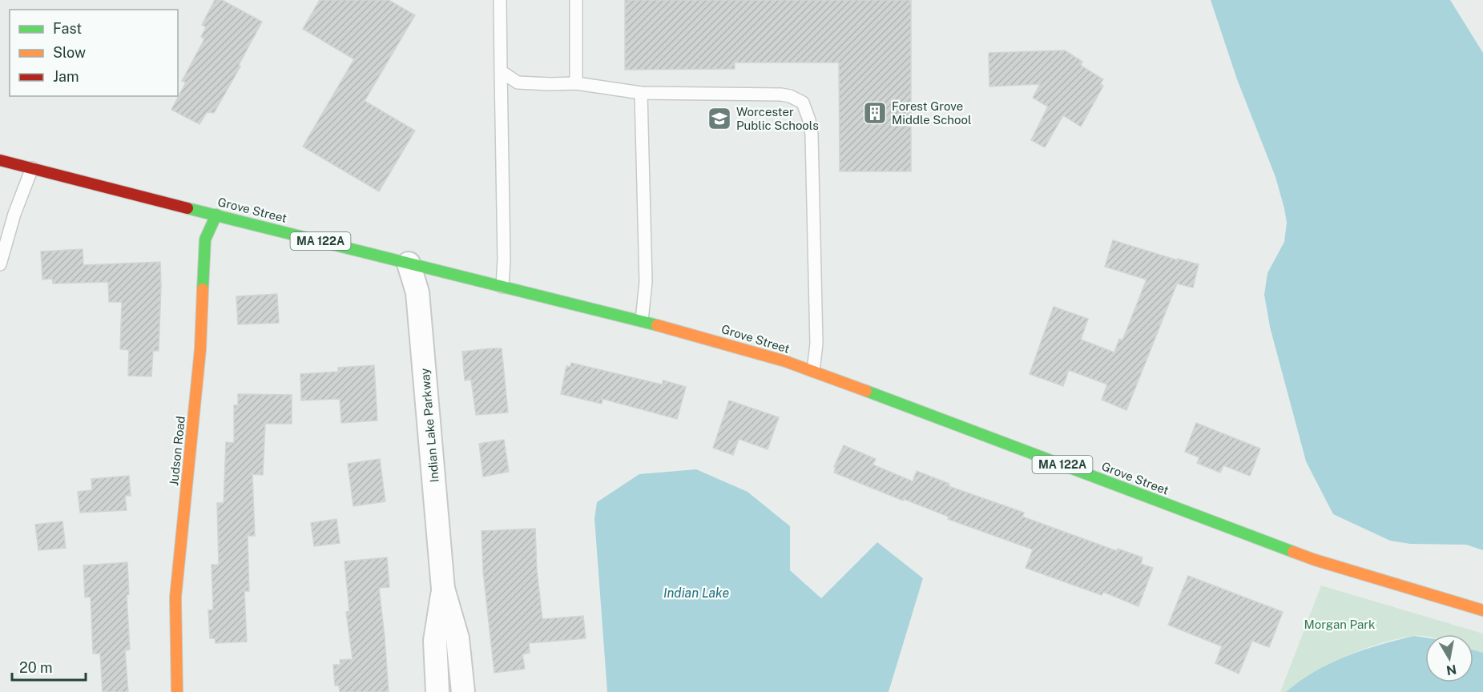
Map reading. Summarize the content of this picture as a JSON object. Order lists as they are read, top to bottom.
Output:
{
  "streets": {
    "main road": ["Grove Street", "MA 122A", "Judson Road"],
    "street": ["Indian Lake Parkway"]
  },
  "crossings": [
    ["Grove Street", "Indian Lake Parkway"],
    ["Grove Street", "Judson Road"]
  ],
  "water": ["Indian Lake"],
  "parks": ["Morgan Park"],
  "places": {
    "building": ["Forest Grove Middle School"],
    "school or university": ["Worcester Public Schools"]
  },
  "legend": ["Fast", "Slow", "Jam"],
  "scale_bar": "20 m",
  "north": "bottom"
}
